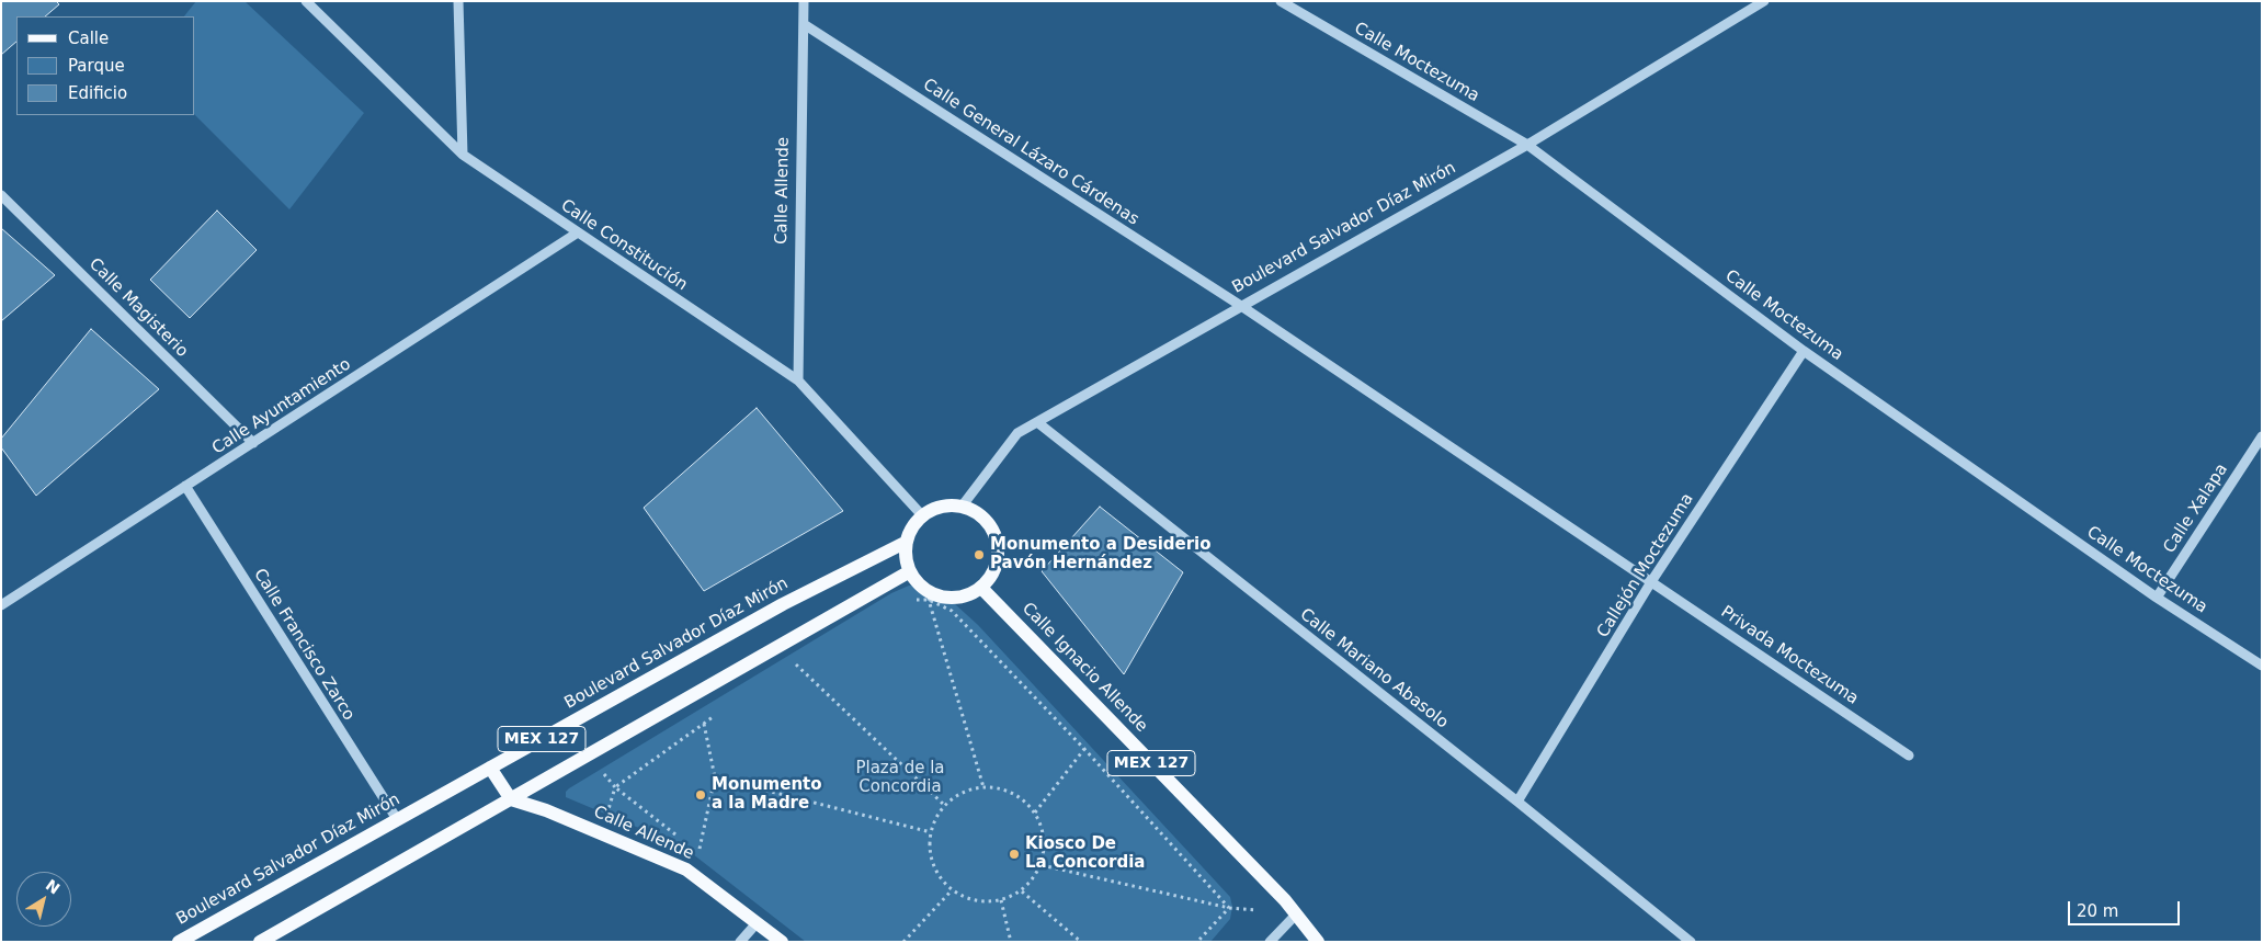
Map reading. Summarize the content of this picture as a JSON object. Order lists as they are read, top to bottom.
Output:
{
  "streets": {
    "main road": [
      "Calle Allende",
      "Boulevard Salvador Díaz Mirón",
      "Calle Ignacio Allende",
      "MEX 127"
    ],
    "street": [
      "Calle Moctezuma",
      "Calle General Lázaro Cárdenas",
      "Calle Constitución",
      "Calle Magisterio",
      "Calle Ayuntamiento",
      "Calle Xalapa",
      "Callejón Moctezuma",
      "Calle Francisco Zarco",
      "Privada Moctezuma",
      "Calle Mariano Abasolo"
    ]
  },
  "crossings": [
    ["Calle Moctezuma", "Boulevard Salvador Díaz Mirón"],
    ["Calle Moctezuma", "Calle Xalapa"],
    ["Calle Moctezuma", "Callejón Moctezuma"],
    ["Calle General Lázaro Cárdenas", "Calle Allende"],
    ["Calle General Lázaro Cárdenas", "Boulevard Salvador Díaz Mirón"],
    ["Calle Allende", "Calle Constitución"],
    ["Calle Allende", "MEX 127"],
    ["Boulevard Salvador Díaz Mirón", "Calle Constitución"],
    ["Boulevard Salvador Díaz Mirón", "Calle Francisco Zarco"],
    ["Boulevard Salvador Díaz Mirón", "Calle Ignacio Allende"],
    ["Boulevard Salvador Díaz Mirón", "Calle Mariano Abasolo"],
    ["Boulevard Salvador Díaz Mirón", "MEX 127"],
    ["Calle Constitución", "Calle Ayuntamiento"],
    ["Calle Constitución", "Calle Ignacio Allende"],
    ["Calle Constitución", "MEX 127"],
    ["Calle Magisterio", "Calle Ayuntamiento"],
    ["Calle Ayuntamiento", "Calle Francisco Zarco"],
    ["Callejón Moctezuma", "Privada Moctezuma"],
    ["Callejón Moctezuma", "Calle Mariano Abasolo"],
    ["Calle Ignacio Allende", "MEX 127"]
  ],
  "parks": ["Plaza de la Concordia"],
  "places": ["Monumento a Desiderio Pavón Hernández", "Monumento a la Madre", "Kiosco De La Concordia"],
  "legend": ["Calle", "Parque", "Edificio"],
  "scale_bar": "20 m",
  "north": "top right"
}
